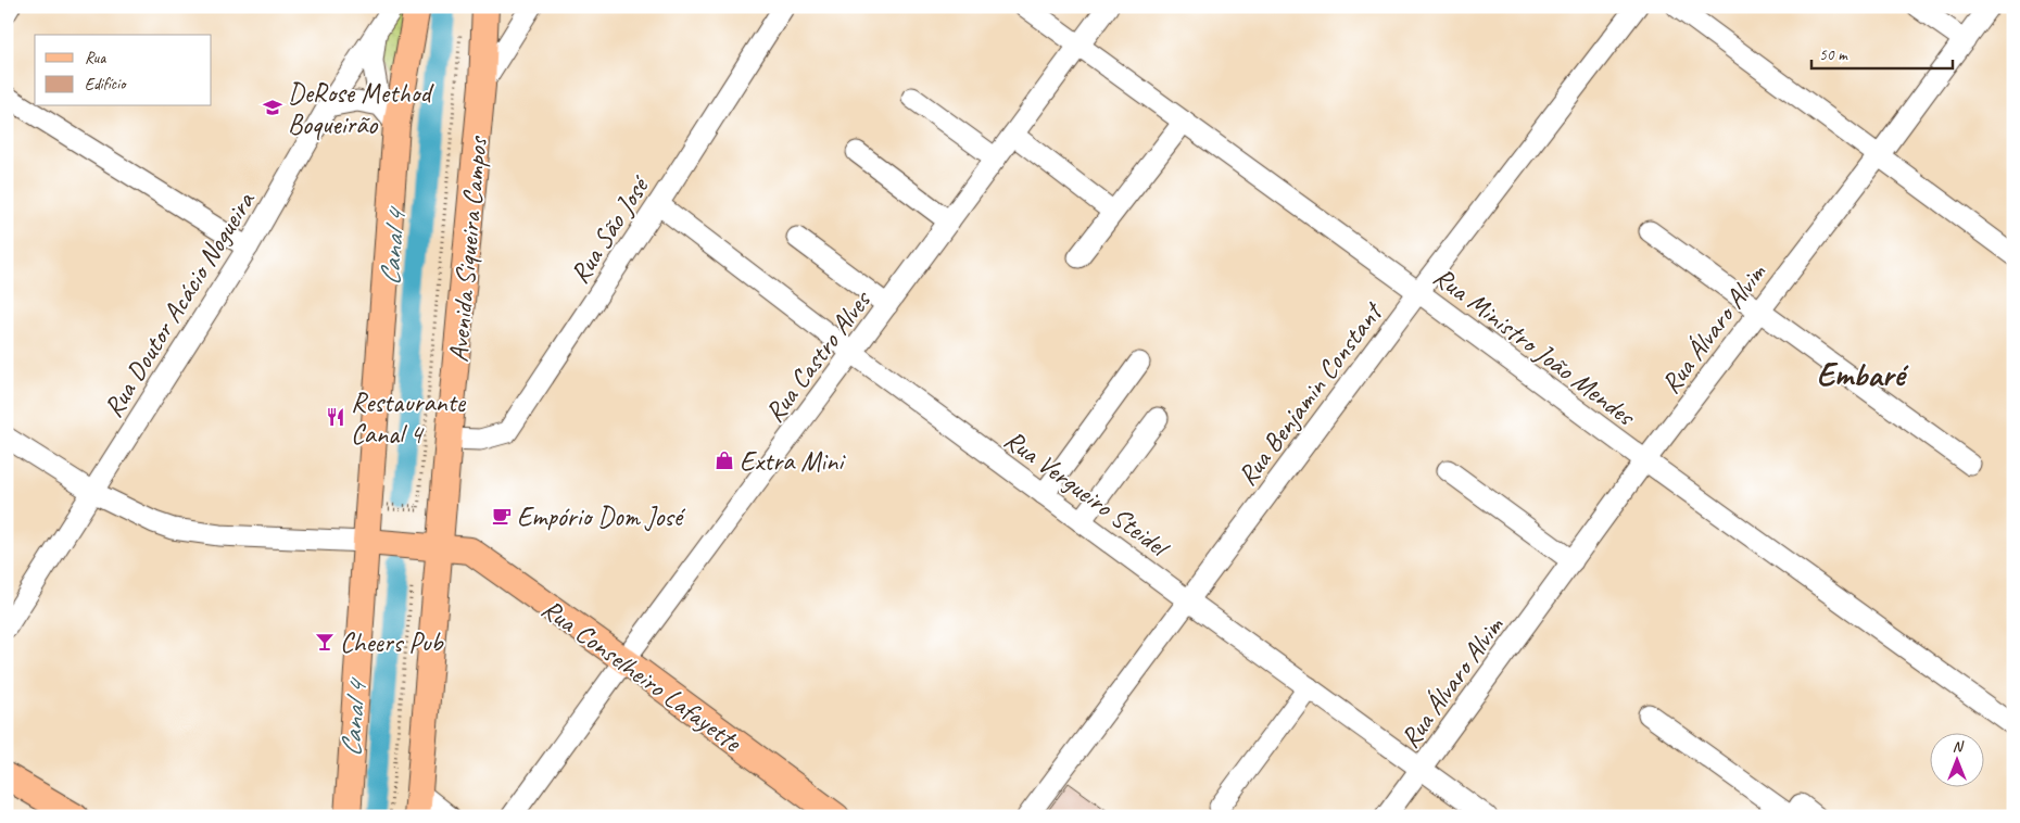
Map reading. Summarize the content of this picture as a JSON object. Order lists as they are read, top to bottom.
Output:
{
  "streets": {
    "main road": ["Avenida Siqueira Campos", "Rua Conselheiro Lafayette"],
    "street": [
      "Rua São José",
      "Rua Doutor Acácio Nogueira",
      "Rua Álvaro Alvim",
      "Rua Ministro João Mendes",
      "Rua Castro Alves",
      "Rua Benjamin Constant",
      "Rua Vergueiro Steidel"
    ]
  },
  "crossings": [
    ["Rua São José", "Avenida Siqueira Campos"],
    ["Rua São José", "Rua Vergueiro Steidel"],
    ["Avenida Siqueira Campos", "Rua Conselheiro Lafayette"],
    ["Rua Álvaro Alvim", "Rua Ministro João Mendes"],
    ["Rua Álvaro Alvim", "Rua Vergueiro Steidel"],
    ["Rua Ministro João Mendes", "Rua Castro Alves"],
    ["Rua Ministro João Mendes", "Rua Benjamin Constant"],
    ["Rua Castro Alves", "Rua Vergueiro Steidel"],
    ["Rua Castro Alves", "Rua Conselheiro Lafayette"],
    ["Rua Benjamin Constant", "Rua Vergueiro Steidel"]
  ],
  "districts": ["Embaré"],
  "water": ["Canal 4"],
  "places": {
    "school or university": ["DeRose Method Boqueirão"],
    "restaurant": ["Restaurante Canal 4"],
    "shop": ["Extra Mini"],
    "cafe": ["Empório Dom José"],
    "bar": ["Cheers Pub"]
  },
  "legend": ["Rua", "Edifício"],
  "scale_bar": "50 m",
  "north": "top"
}
